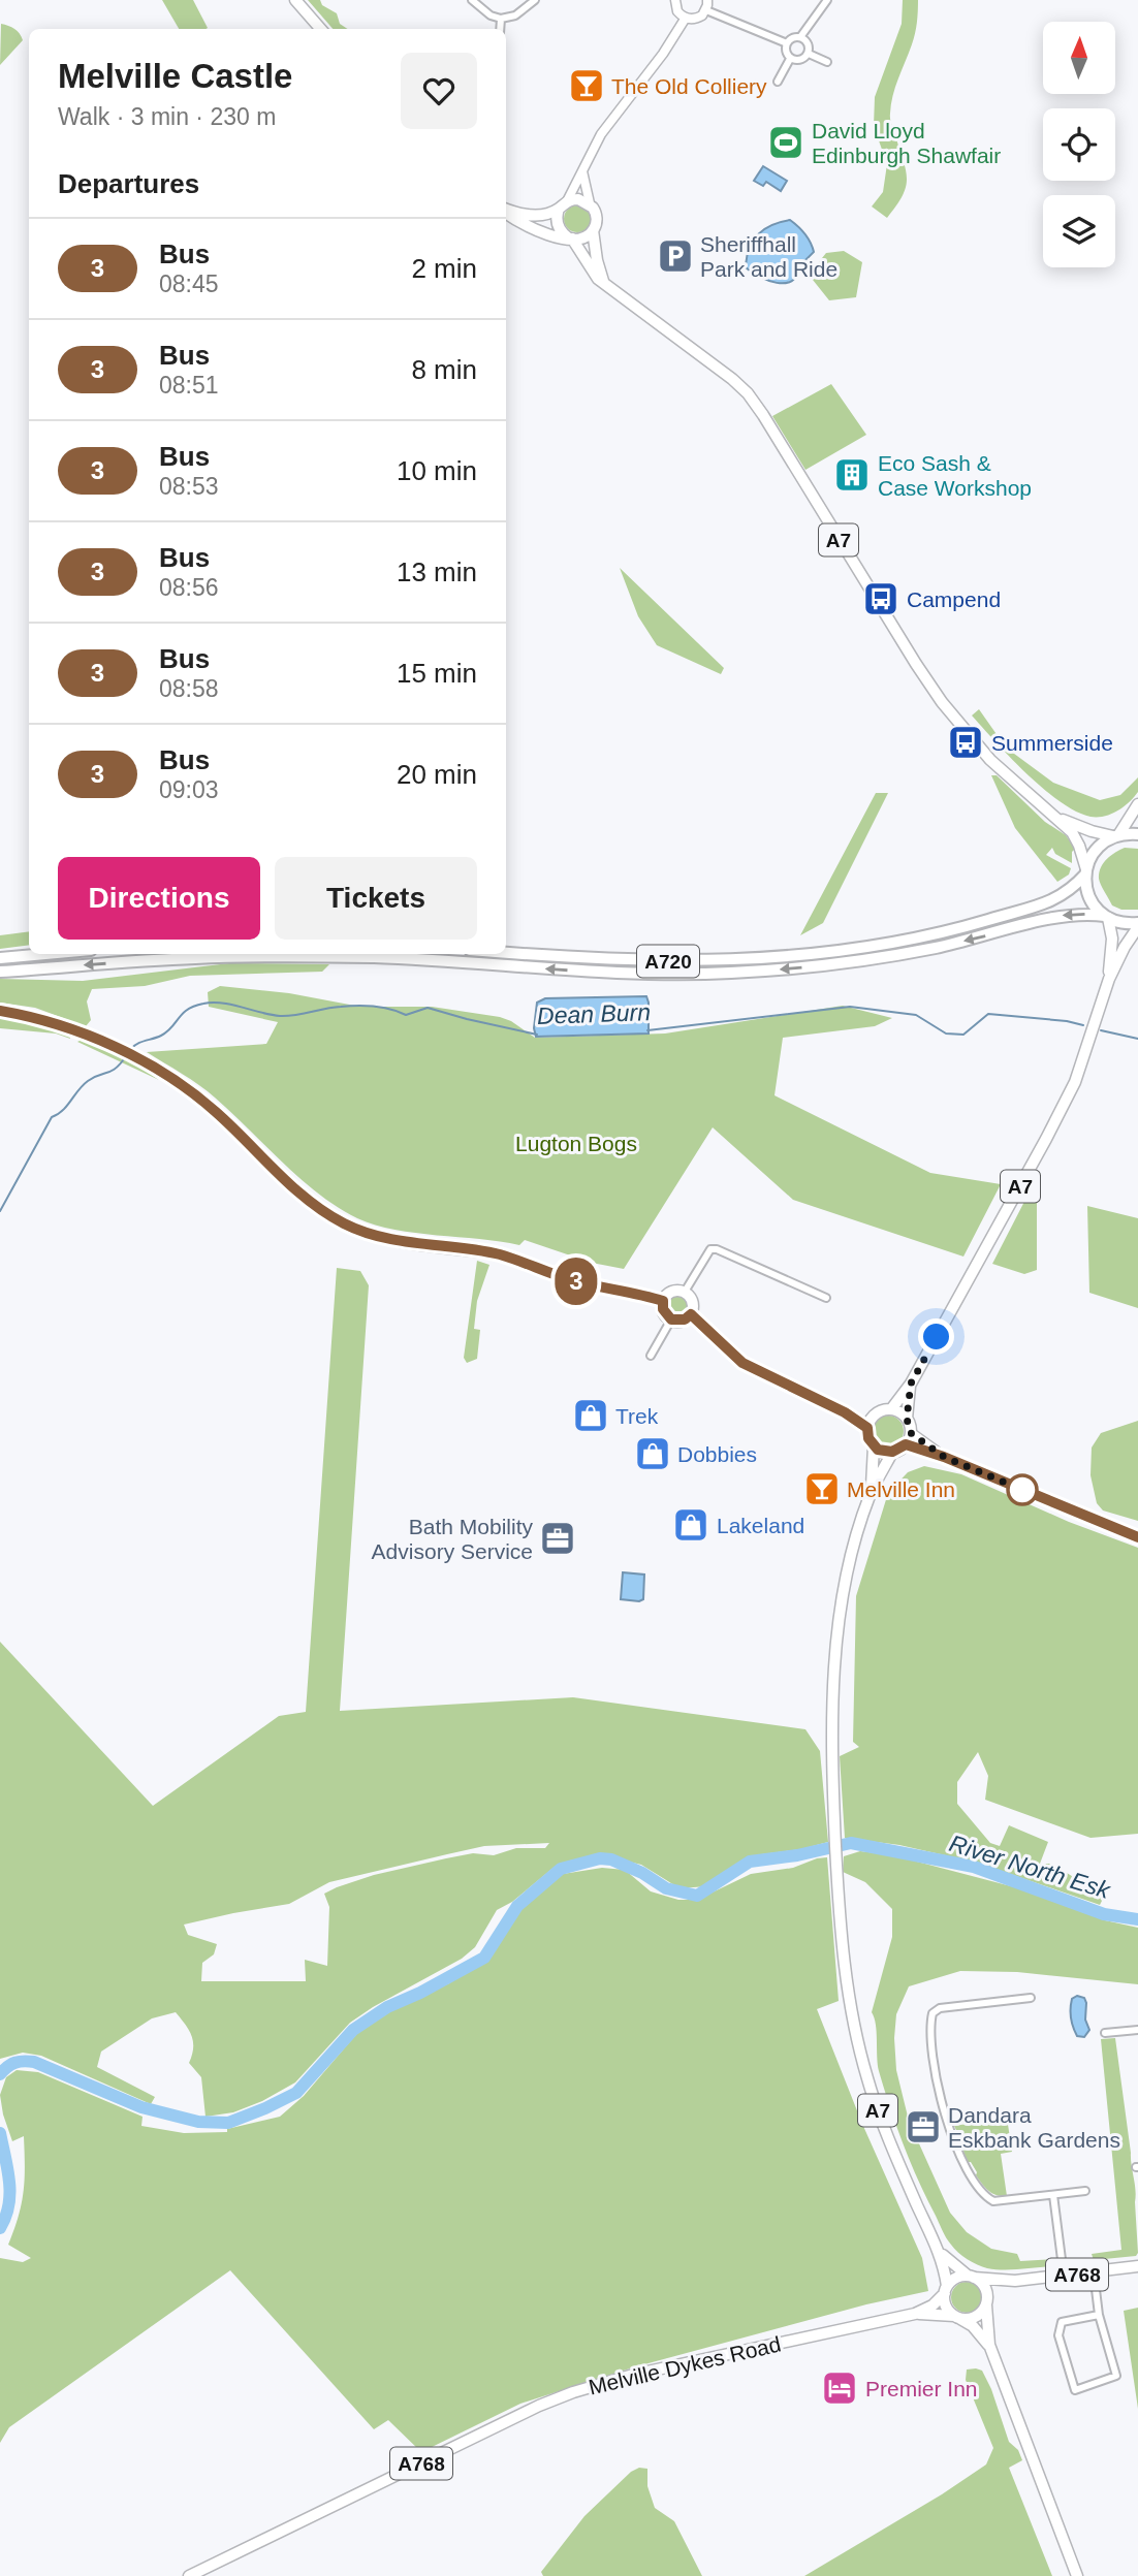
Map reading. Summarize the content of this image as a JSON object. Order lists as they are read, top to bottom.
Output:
{
  "streets": {
    "highway": ["A720"],
    "main road": ["A7", "A768", "Melville Dykes Road"]
  },
  "crossings": [
    ["A7", "A720"],
    ["A7", "A768"],
    ["A7", "Melville Dykes Road"],
    ["A768", "Melville Dykes Road"]
  ],
  "water": ["Dean Burn", "River North Esk"],
  "parks": ["Lugton Bogs"],
  "places": {
    "bar": ["The Old Colliery", "Melville Inn"],
    "sports": ["David Lloyd Edinburgh Shawfair"],
    "parking": ["Sheriffhall Park and Ride"],
    "building": ["Eco Sash & Case Workshop"],
    "bus stop": ["Campend", "Summerside"],
    "shop": ["Trek", "Dobbies", "Lakeland"],
    "office": ["Bath Mobility Advisory Service", "Dandara Eskbank Gardens"],
    "hotel": ["Premier Inn"]
  },
  "lines": ["bus line 3"],
  "north": "top",
  "page": {
    "on_map": "3",
    "heading": [
      ["Melville Castle", "Walk · 3 min · 230 m"],
      "Departures"
    ],
    "list": [
      {
        "mark": "3",
        "name": "Bus",
        "note": "08:45",
        "value": "2 min"
      },
      {
        "mark": "3",
        "name": "Bus",
        "note": "08:51",
        "value": "8 min"
      },
      {
        "mark": "3",
        "name": "Bus",
        "note": "08:53",
        "value": "10 min"
      },
      {
        "mark": "3",
        "name": "Bus",
        "note": "08:56",
        "value": "13 min"
      },
      {
        "mark": "3",
        "name": "Bus",
        "note": "08:58",
        "value": "15 min"
      },
      {
        "mark": "3",
        "name": "Bus",
        "note": "09:03",
        "value": "20 min"
      }
    ],
    "buttons": ["Directions", "Tickets"]
  }
}
